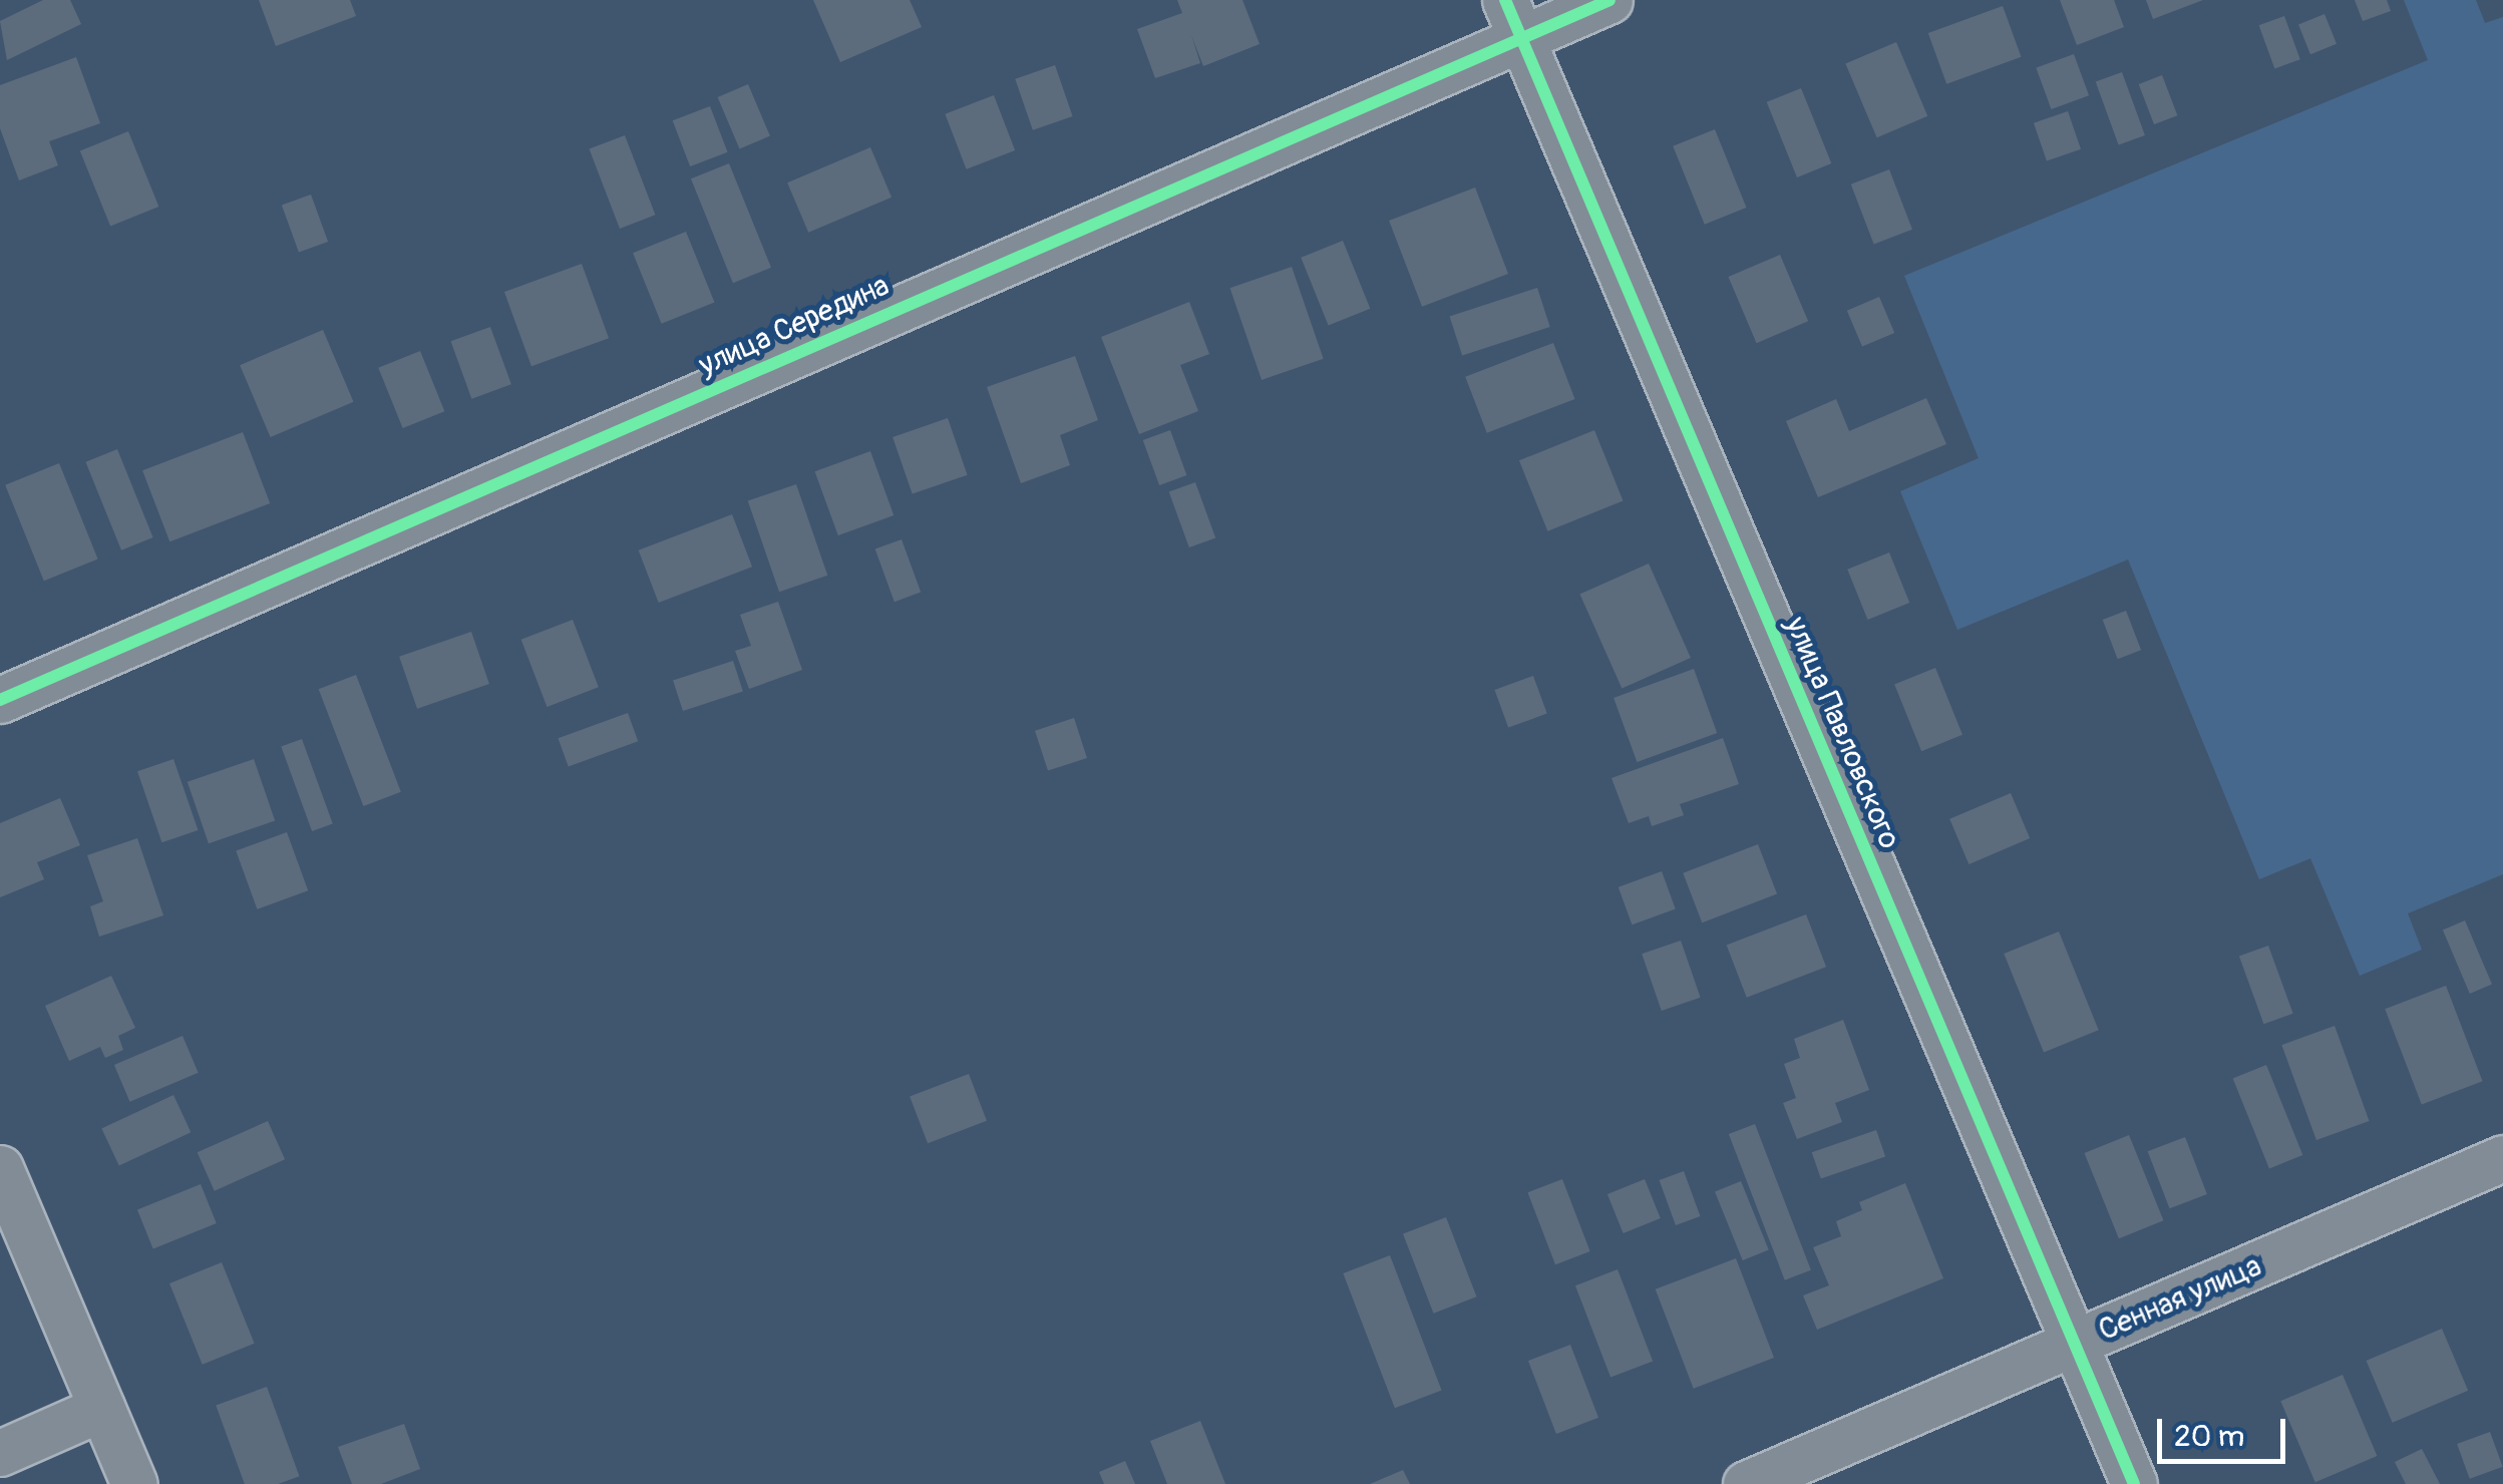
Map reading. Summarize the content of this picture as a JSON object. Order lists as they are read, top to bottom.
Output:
{
  "streets": {
    "street": ["улица Середина", "улица Павловского", "Сенная улица"]
  },
  "crossings": [
    ["улица Середина", "улица Павловского"],
    ["улица Павловского", "Сенная улица"]
  ],
  "scale_bar": "20 m"
}
